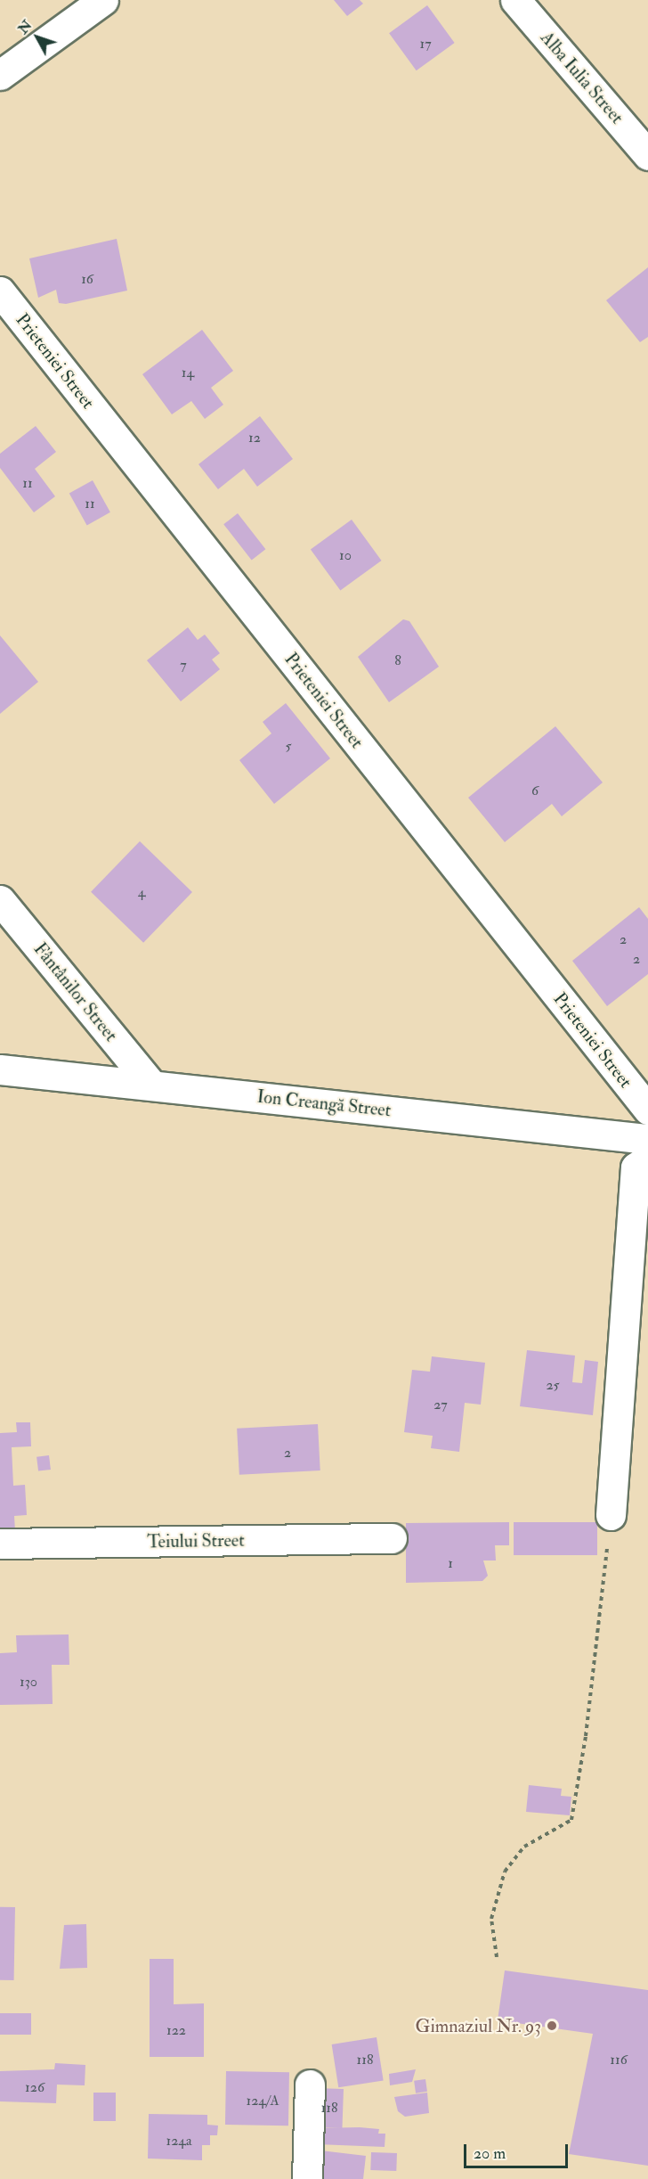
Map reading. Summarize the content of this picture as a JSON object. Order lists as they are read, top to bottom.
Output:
{
  "streets": {
    "street": [
      "Alba Iulia Street",
      "Prieteniei Street",
      "Fântânilor Street",
      "Ion Creangă Street",
      "Teiului Street"
    ]
  },
  "crossings": [
    ["Fântânilor Street", "Ion Creangă Street"]
  ],
  "places": ["Gimnaziul Nr. 93"],
  "house_numbers": [
    "17",
    "16",
    "14",
    "12",
    "11",
    "11",
    "10",
    "8",
    "7",
    "5",
    "6",
    "4",
    "2",
    "2",
    "25",
    "27",
    "2",
    "1",
    "130",
    "122",
    "118",
    "116",
    "126",
    "124/A",
    "118",
    "124a"
  ],
  "scale_bar": "20 m",
  "north": "top left"
}
